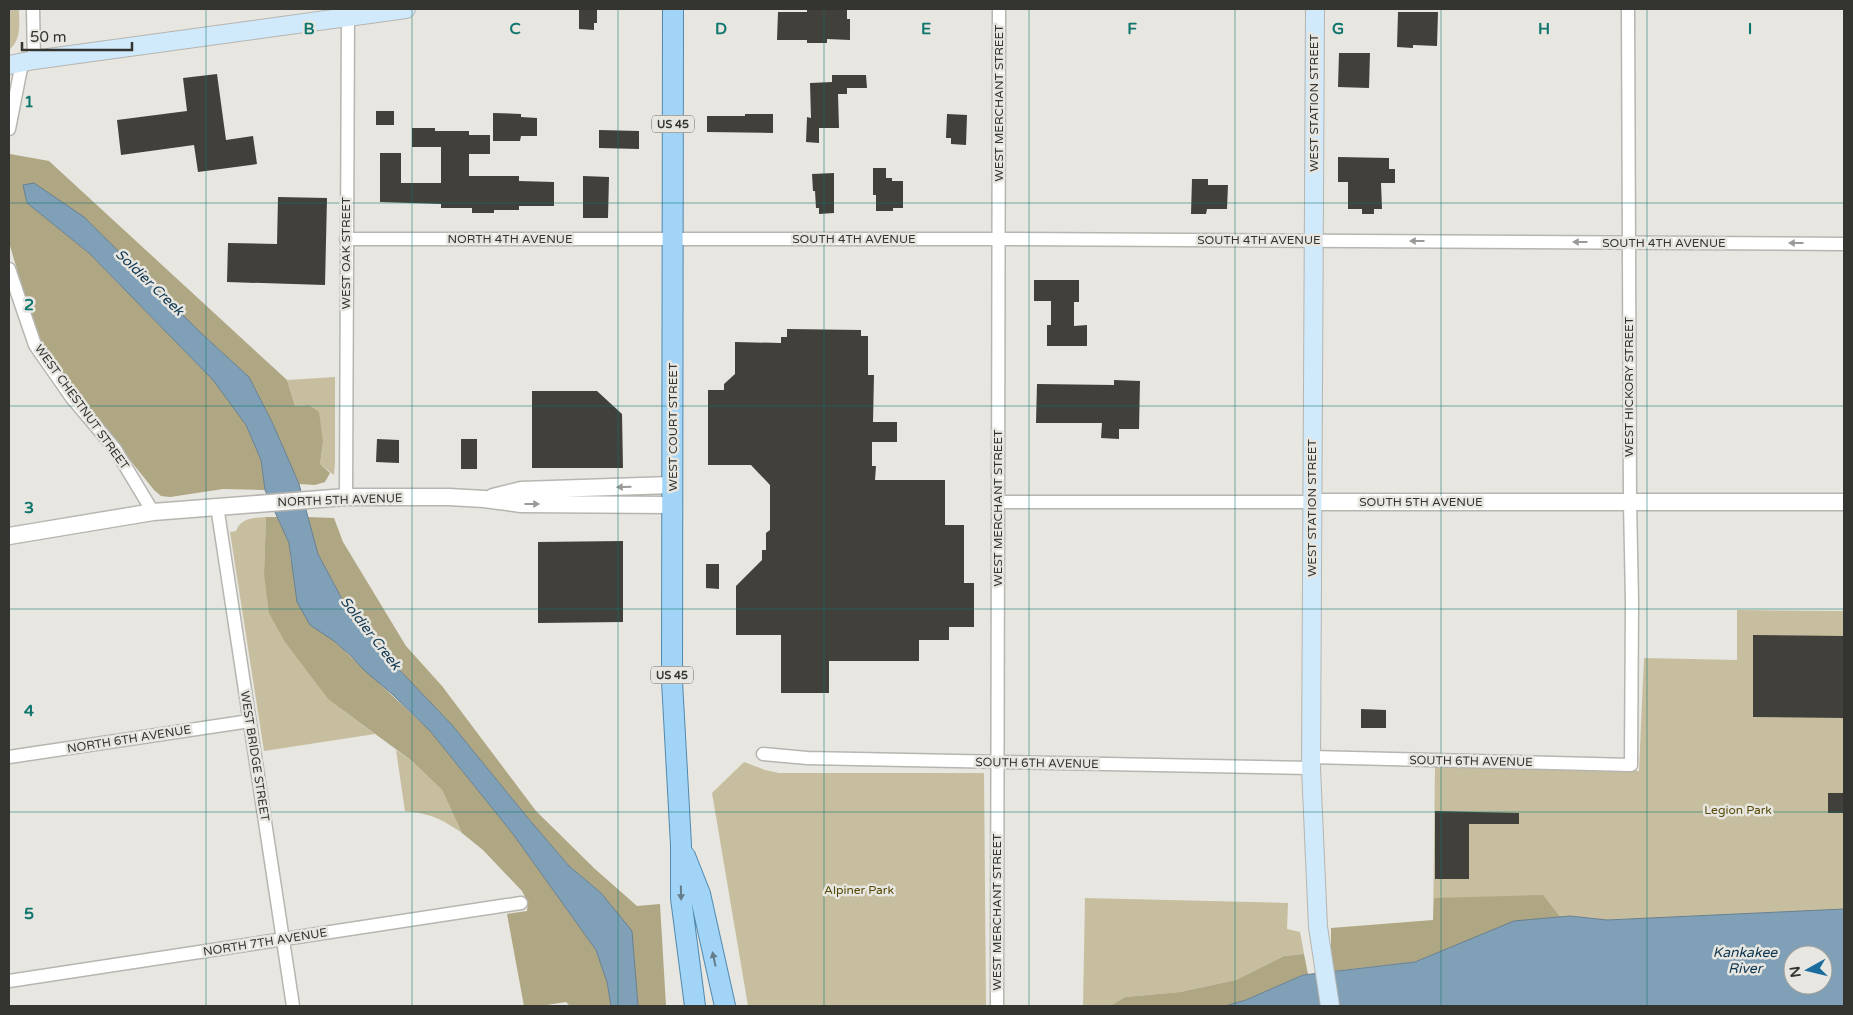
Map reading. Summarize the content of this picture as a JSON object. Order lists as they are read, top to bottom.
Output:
{
  "streets": {
    "main road": ["WEST STATION STREET", "US 45", "WEST COURT STREET"],
    "street": [
      "WEST MERCHANT STREET",
      "NORTH 4TH AVENUE",
      "SOUTH 4TH AVENUE",
      "WEST OAK STREET",
      "WEST HICKORY STREET",
      "WEST CHESTNUT STREET",
      "NORTH 5TH AVENUE",
      "SOUTH 5TH AVENUE",
      "NORTH 6TH AVENUE",
      "WEST BRIDGE STREET",
      "SOUTH 6TH AVENUE",
      "NORTH 7TH AVENUE"
    ]
  },
  "crossings": [
    ["WEST MERCHANT STREET", "SOUTH 4TH AVENUE"],
    ["WEST MERCHANT STREET", "SOUTH 5TH AVENUE"],
    ["WEST MERCHANT STREET", "SOUTH 6TH AVENUE"],
    ["WEST STATION STREET", "SOUTH 4TH AVENUE"],
    ["WEST STATION STREET", "SOUTH 5TH AVENUE"],
    ["WEST STATION STREET", "SOUTH 6TH AVENUE"],
    ["NORTH 4TH AVENUE", "SOUTH 4TH AVENUE"],
    ["NORTH 4TH AVENUE", "WEST OAK STREET"],
    ["NORTH 4TH AVENUE", "WEST COURT STREET"],
    ["SOUTH 4TH AVENUE", "WEST HICKORY STREET"],
    ["SOUTH 4TH AVENUE", "WEST COURT STREET"],
    ["WEST OAK STREET", "NORTH 5TH AVENUE"],
    ["WEST HICKORY STREET", "SOUTH 5TH AVENUE"],
    ["WEST HICKORY STREET", "SOUTH 6TH AVENUE"],
    ["WEST CHESTNUT STREET", "NORTH 5TH AVENUE"],
    ["WEST COURT STREET", "NORTH 5TH AVENUE"],
    ["NORTH 5TH AVENUE", "WEST BRIDGE STREET"],
    ["NORTH 6TH AVENUE", "WEST BRIDGE STREET"],
    ["WEST BRIDGE STREET", "NORTH 7TH AVENUE"]
  ],
  "one_way": ["SOUTH 4TH AVENUE"],
  "water": ["Soldier Creek", "Kankakee River"],
  "parks": ["Legion Park", "Alpiner Park"],
  "scale_bar": "50 m",
  "north": "left",
  "grid": {
    "columns": [
      "B",
      "C",
      "D",
      "E",
      "F",
      "G",
      "H",
      "I"
    ],
    "rows": [
      "1",
      "2",
      "3",
      "4",
      "5"
    ]
  }
}
